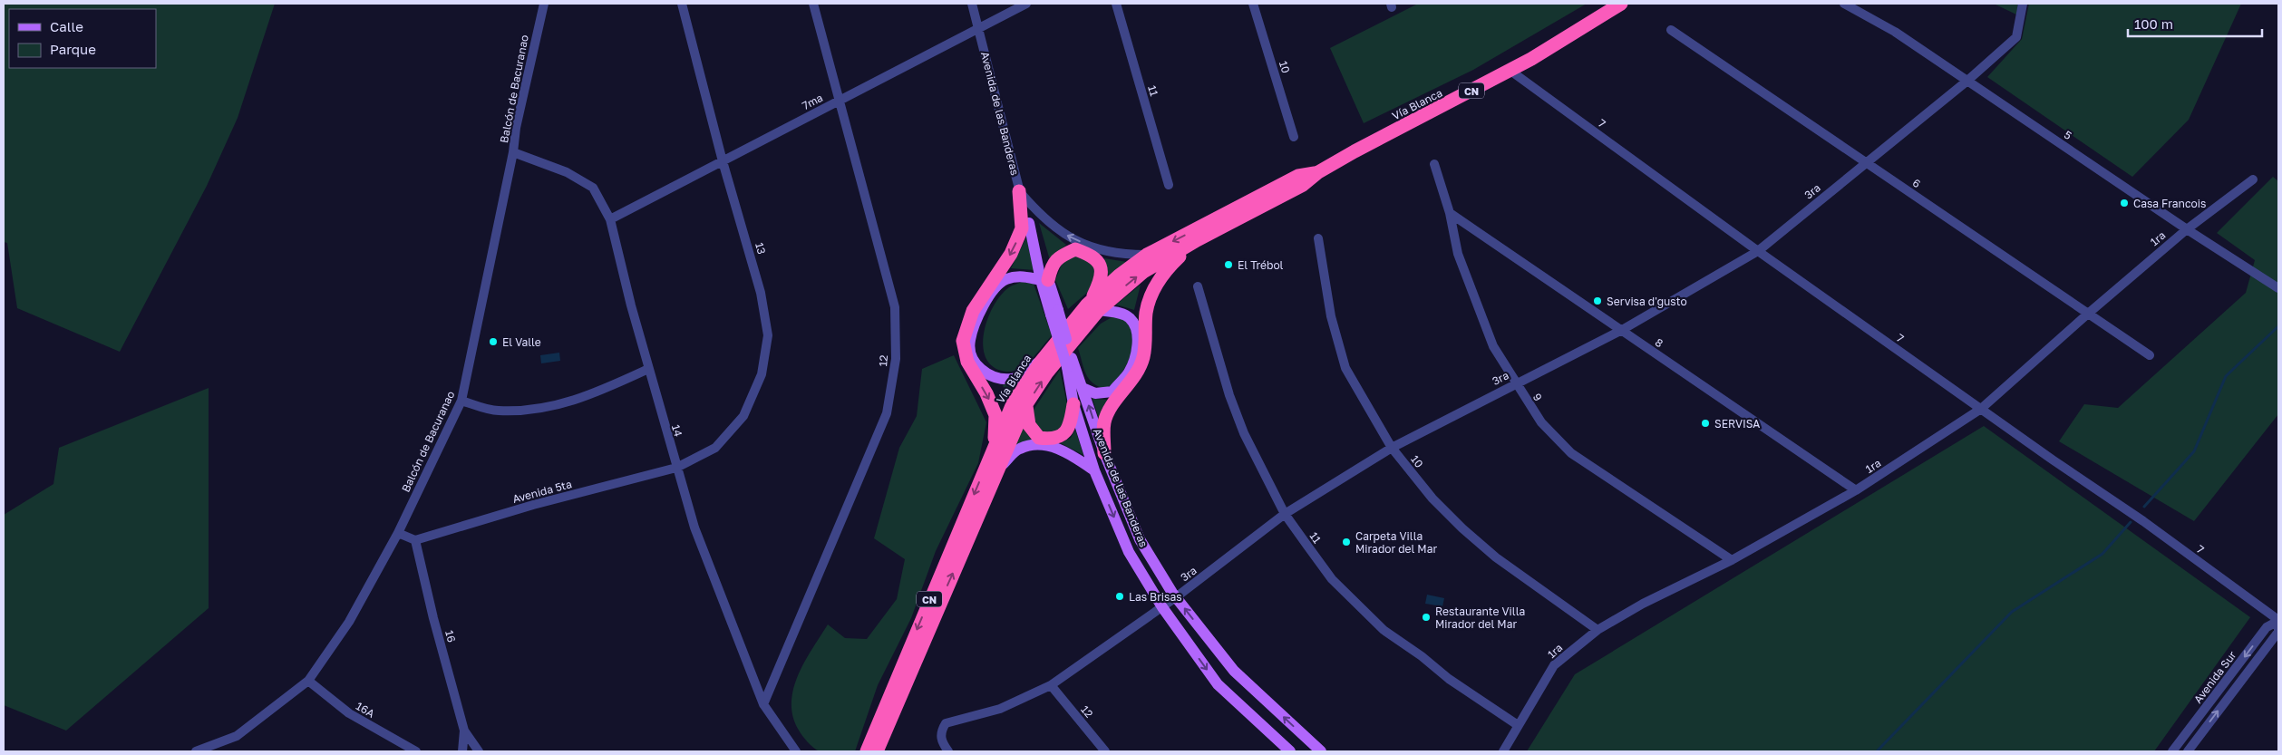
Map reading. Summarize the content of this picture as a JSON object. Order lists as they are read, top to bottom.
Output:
{
  "streets": {
    "highway": ["CN", "Vía Blanca"],
    "main road": ["Avenida de las Banderas"],
    "street": [
      "10",
      "Balcón de Bacuranao",
      "11",
      "7ma",
      "7",
      "5",
      "6",
      "3ra",
      "1ra",
      "13",
      "8",
      "12",
      "9",
      "14",
      "Avenida 5ta",
      "16",
      "Avenida Sur",
      "16A"
    ]
  },
  "crossings": [
    ["10", "3ra"],
    ["10", "1ra"],
    ["Balcón de Bacuranao", "14"],
    ["Balcón de Bacuranao", "16A"],
    ["11", "3ra"],
    ["11", "1ra"],
    ["7ma", "Avenida de las Banderas"],
    ["7ma", "13"],
    ["7ma", "12"],
    ["7ma", "14"],
    ["Vía Blanca", "7"],
    ["Avenida de las Banderas", "3ra"],
    ["7", "3ra"],
    ["7", "1ra"],
    ["7", "Avenida Sur"],
    ["5", "3ra"],
    ["5", "1ra"],
    ["6", "3ra"],
    ["6", "1ra"],
    ["3ra", "8"],
    ["3ra", "12"],
    ["3ra", "9"],
    ["1ra", "8"],
    ["1ra", "9"],
    ["13", "14"],
    ["13", "Avenida 5ta"],
    ["8", "9"],
    ["12", "14"],
    ["14", "Avenida 5ta"],
    ["Avenida 5ta", "16"]
  ],
  "places": [
    "Casa Francois",
    "El Trébol",
    "Servisa d'gusto",
    "El Valle",
    "SERVISA",
    "Carpeta Villa Mirador del Mar",
    "Las Brisas",
    "Restaurante Villa Mirador del Mar"
  ],
  "legend": ["Calle", "Parque"],
  "scale_bar": "100 m"
}
